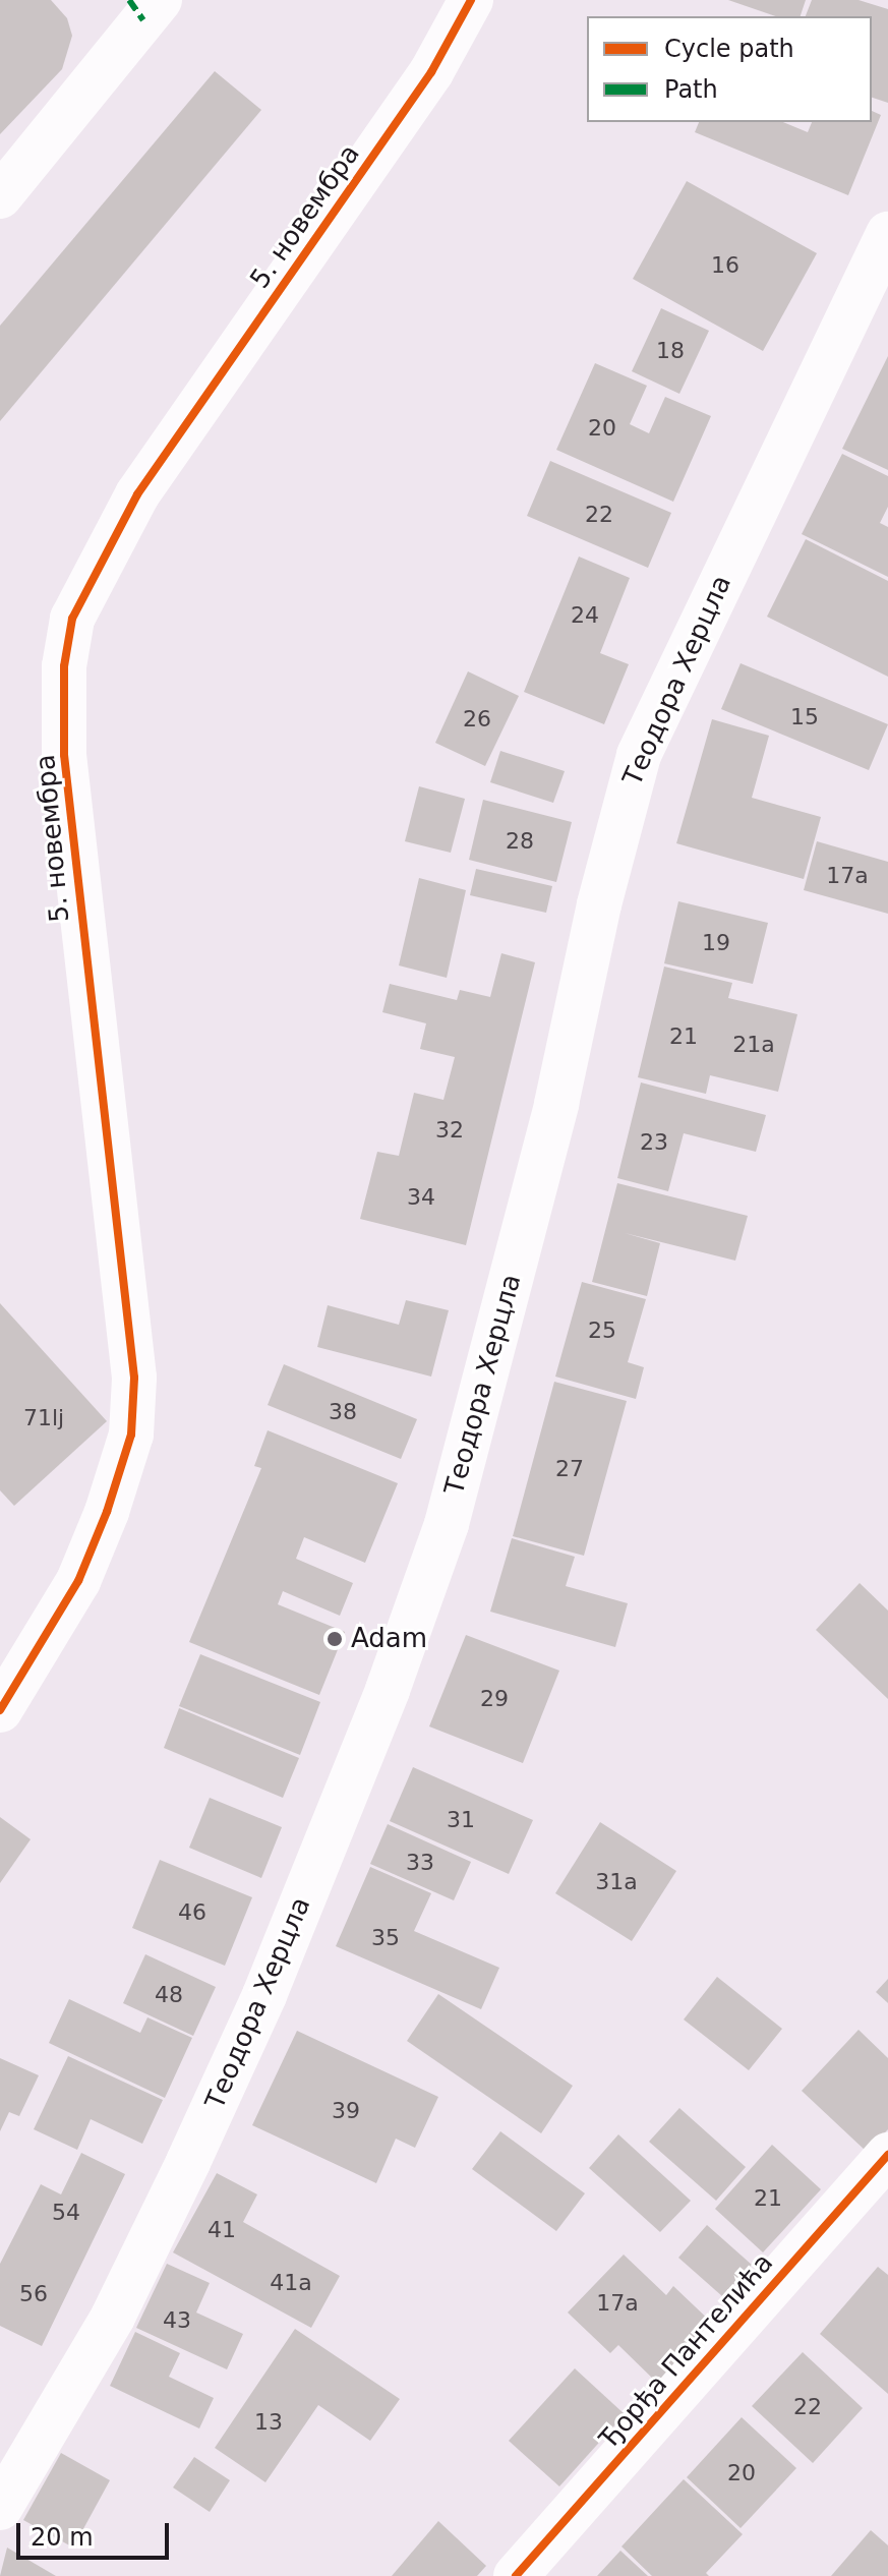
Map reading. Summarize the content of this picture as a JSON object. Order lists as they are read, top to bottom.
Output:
{
  "streets": {
    "street": ["5. новембра", "Теодора Херцла", "Ђорђа Пантелића"]
  },
  "places": ["Adam"],
  "house_numbers": [
    "16",
    "18",
    "20",
    "22",
    "24",
    "15",
    "26",
    "28",
    "17a",
    "19",
    "21",
    "21a",
    "32",
    "23",
    "34",
    "25",
    "38",
    "71lj",
    "27",
    "29",
    "31",
    "33",
    "31a",
    "46",
    "35",
    "48",
    "39",
    "21",
    "54",
    "41",
    "41a",
    "56",
    "17a",
    "43",
    "22",
    "13",
    "20"
  ],
  "legend": ["Cycle path", "Path"],
  "scale_bar": "20 m"
}
